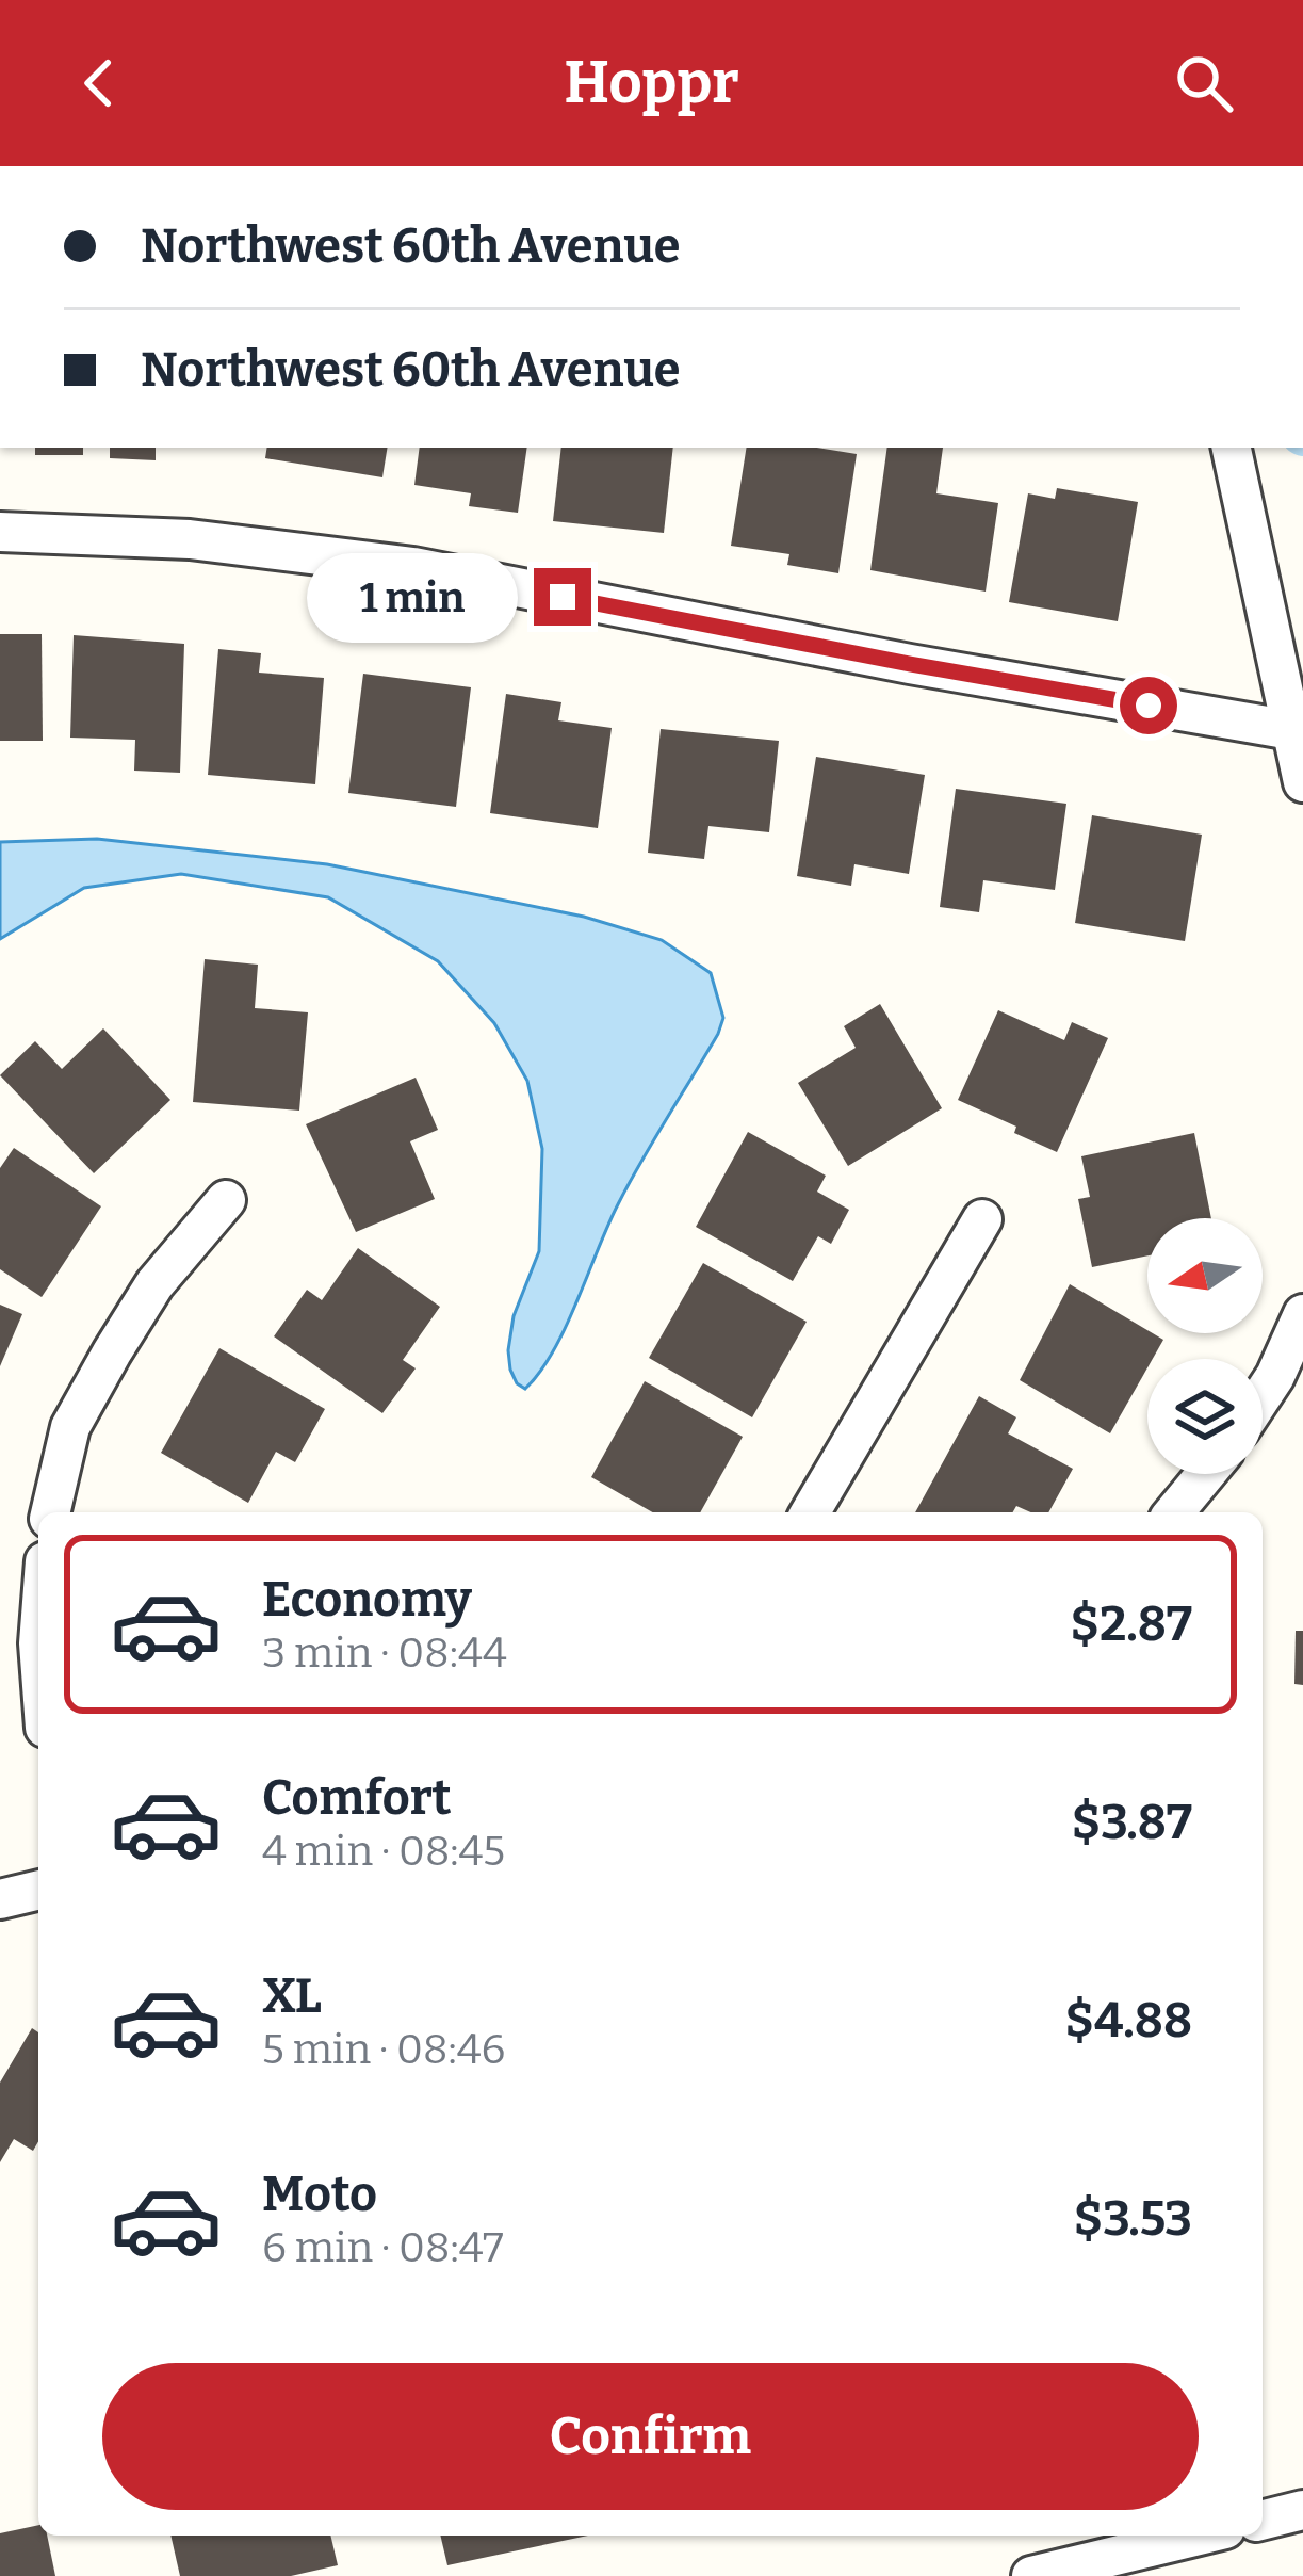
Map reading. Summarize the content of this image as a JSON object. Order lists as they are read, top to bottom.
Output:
{
  "north": "left",
  "page": {
    "header": "Hoppr",
    "banner": ["Northwest 60th Avenue", "Northwest 60th Avenue"],
    "bubble": "1 min",
    "list": [
      {
        "name": "Economy",
        "note": "3 min · 08:44",
        "value": "$2.87"
      },
      {
        "name": "Comfort",
        "note": "4 min · 08:45",
        "value": "$3.87"
      },
      {
        "name": "XL",
        "note": "5 min · 08:46",
        "value": "$4.88"
      },
      {
        "name": "Moto",
        "note": "6 min · 08:47",
        "value": "$3.53"
      }
    ],
    "buttons": "Confirm"
  }
}
